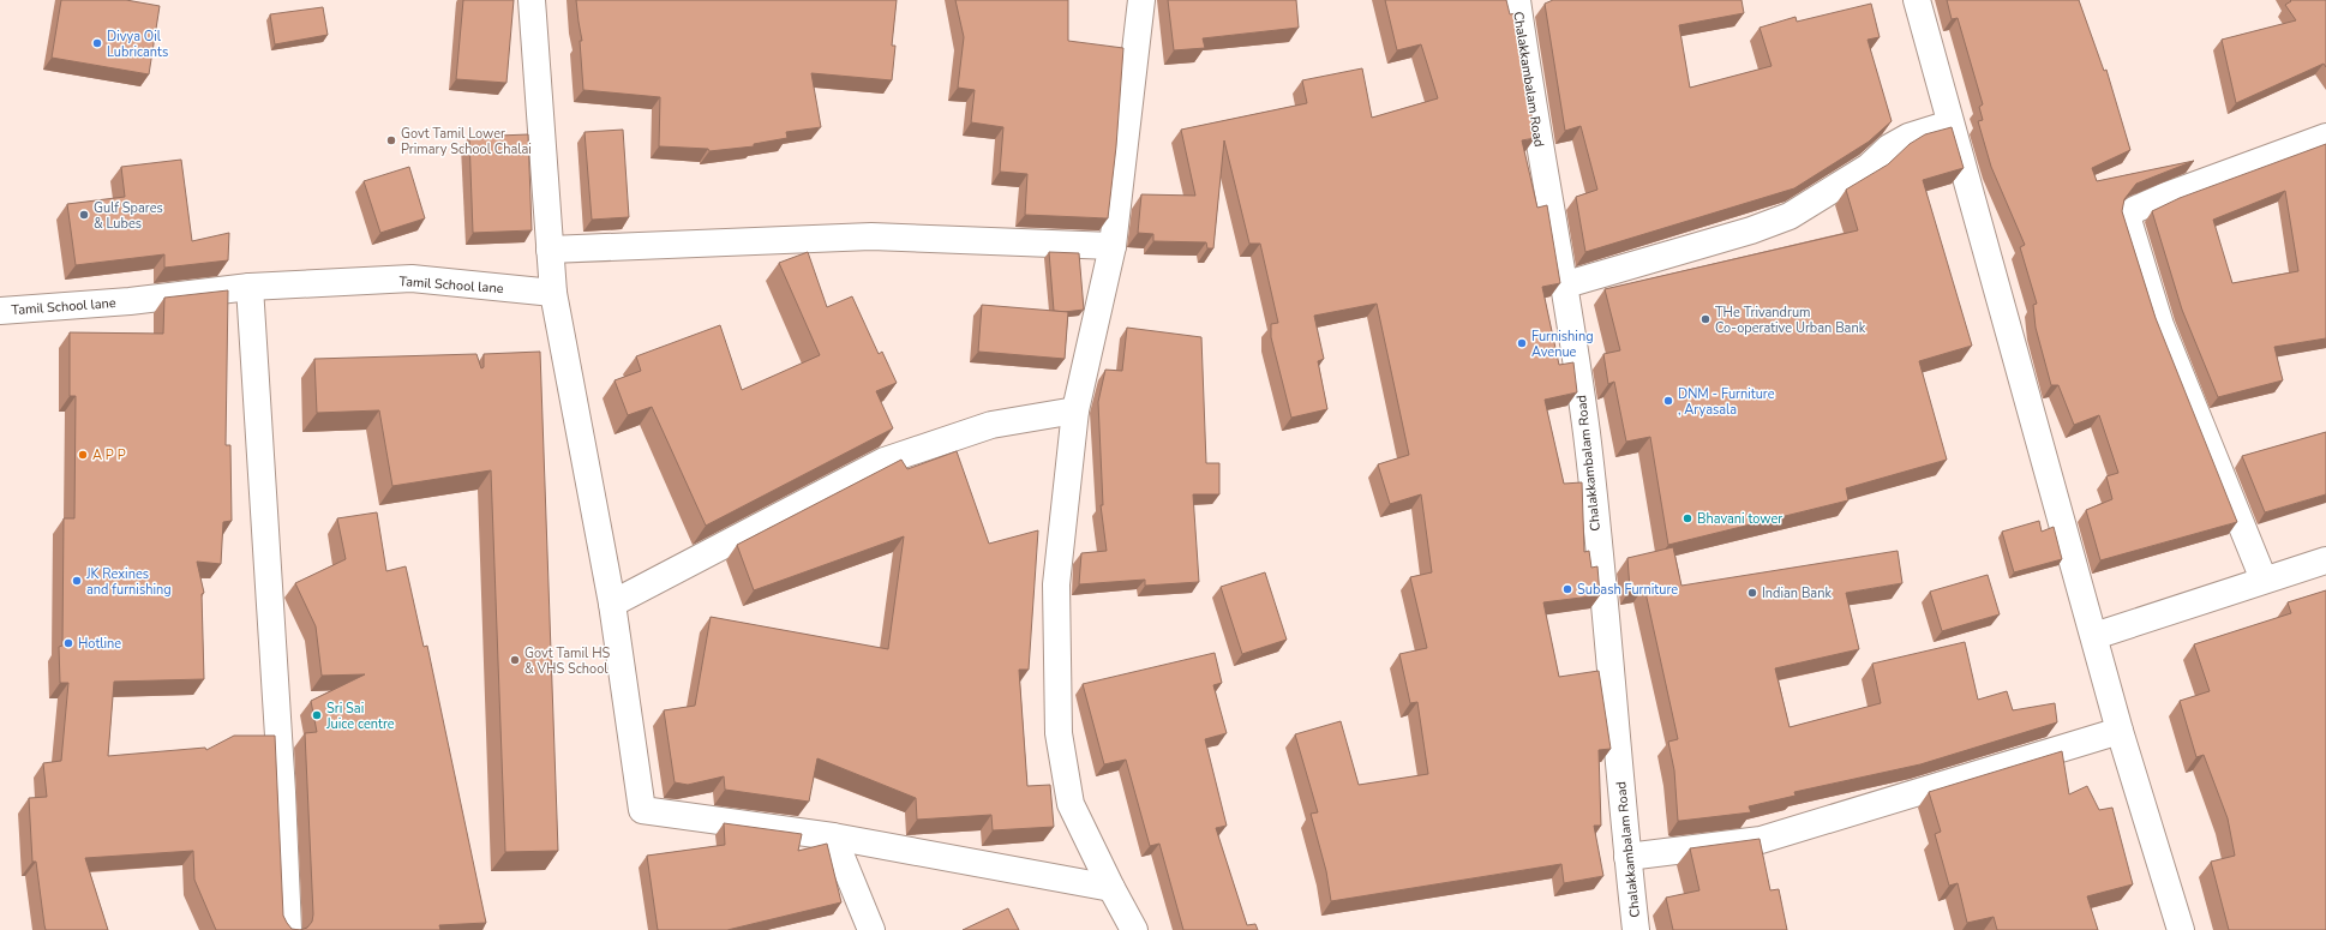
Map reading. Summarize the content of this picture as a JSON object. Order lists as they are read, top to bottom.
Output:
{
  "streets": {
    "street": ["Chalakkambalam Road", "Tamil School lane"]
  },
  "places": [
    "Divya Oil Lubricants",
    "Govt Tamil Lower Primary School Chalai",
    "Gulf Spares & Lubes",
    "THe Trivandrum Co-operative Urban Bank",
    "Furnishing Avenue",
    "DNM - Furniture , Aryasala",
    "A P P",
    "Bhavani tower",
    "JK Rexines and furnishing",
    "Subash Furniture",
    "Indian Bank",
    "Hotline",
    "Govt Tamil HS & VHS School",
    "Sri Sai Juice centre"
  ]
}
